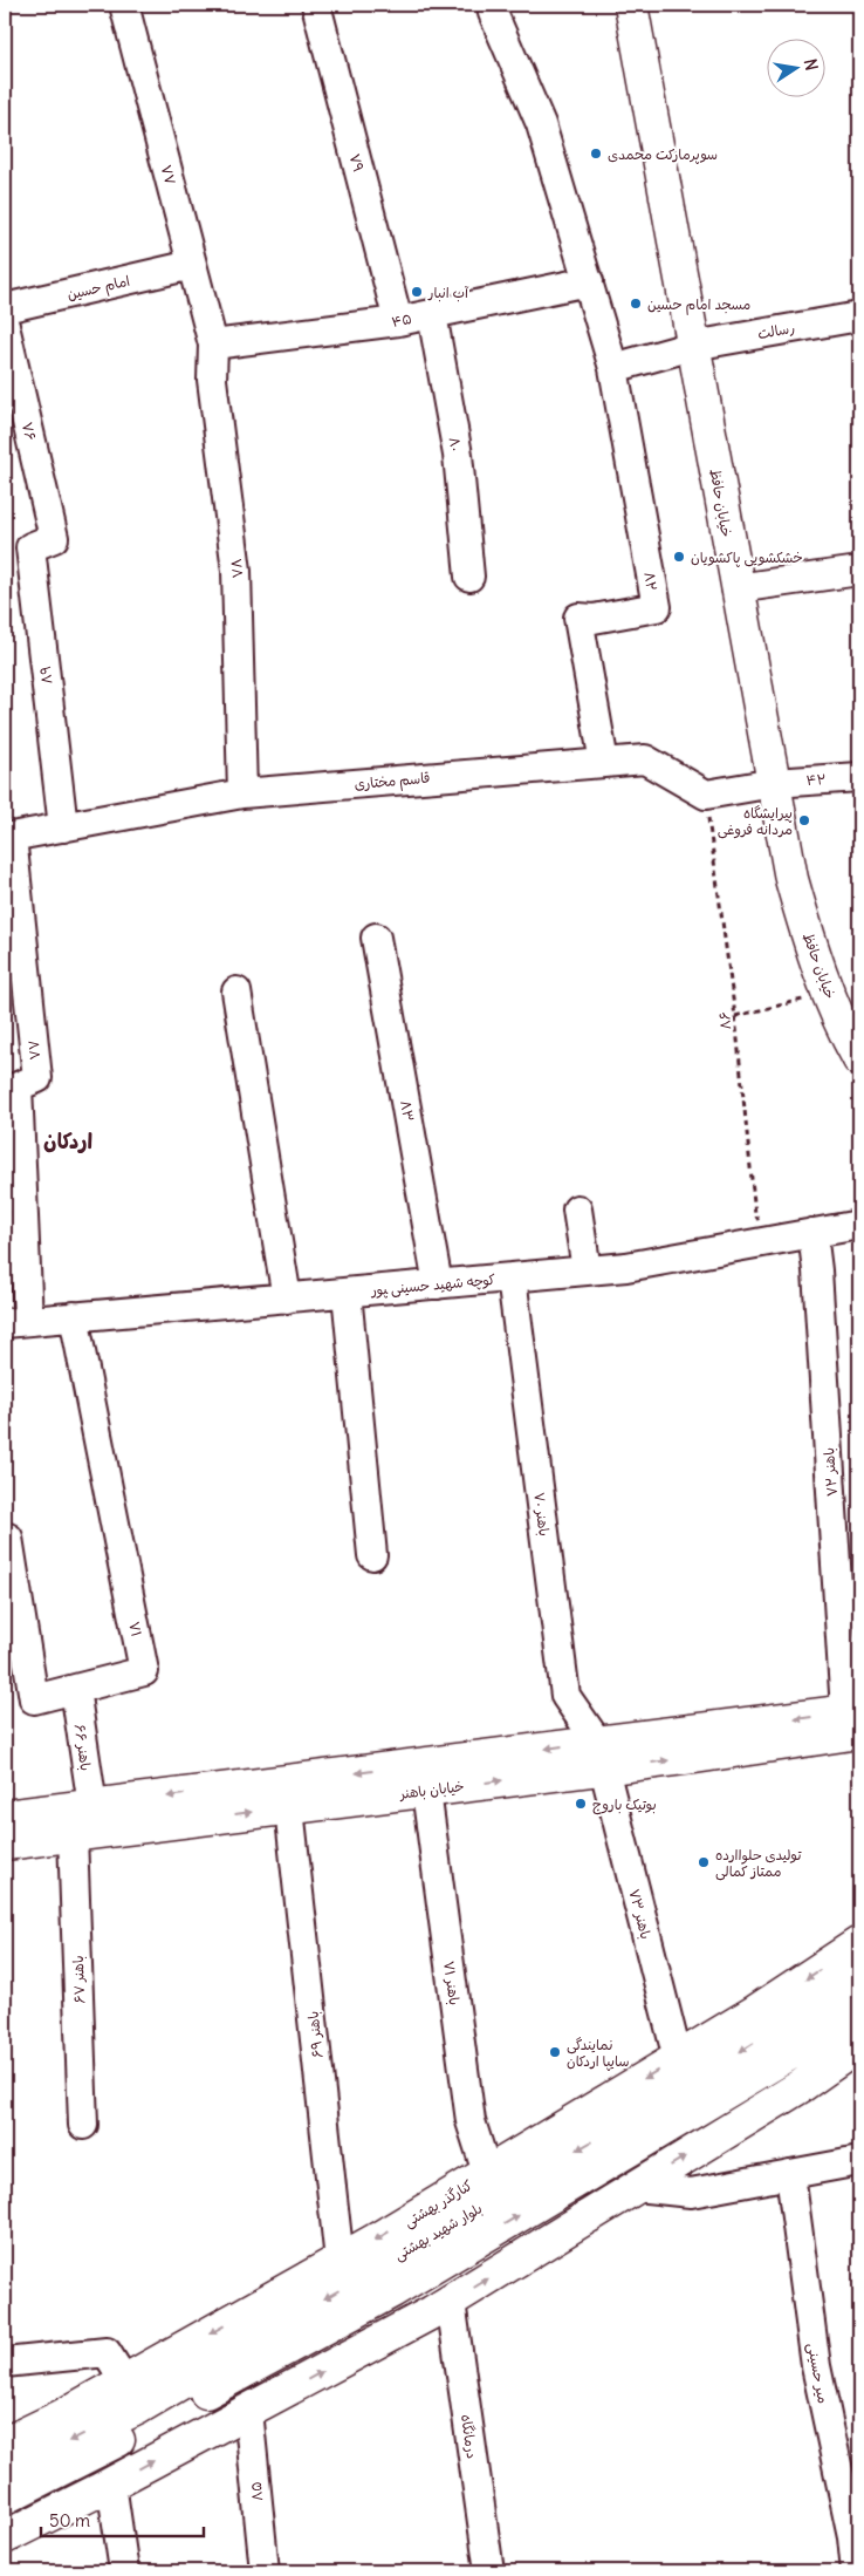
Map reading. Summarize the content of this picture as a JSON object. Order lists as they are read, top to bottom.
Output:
{
  "streets": {
    "main road": [
      "خیابان حافظ",
      "خیابان باهنر",
      "کنارگذر بهشتی",
      "بلوار شهید بهشتی"
    ],
    "street": [
      "۷۹",
      "۷۷",
      "امام حسین",
      "۴۵",
      "رسالت",
      "۷۶",
      "۸۰",
      "۷۸",
      "۸۲",
      "۸۹",
      "۴۲",
      "قاسم مختاری",
      "۸۳",
      "کوچه شهید حسینی ‍پور",
      "باهنر ۷۲",
      "باهنر ۷۰",
      "۷۱",
      "باهنر ۶۶",
      "باهنر ۷۳",
      "باهنر ۶۷",
      "باهنر ۷۱",
      "باهنر ۶۹",
      "میر حسینی",
      "درمانگاه",
      "۸۵"
    ],
    "path": ["۸۶"]
  },
  "crossings": [
    ["۷۹", "۴۵"],
    ["۷۷", "امام حسین"],
    ["۷۷", "۴۵"],
    ["۷۷", "۷۸"],
    ["۷۷", "قاسم مختاری"],
    ["۷۷", "کوچه شهید حسینی ‍پور"],
    ["۴۵", "۸۰"],
    ["۴۵", "۷۸"],
    ["رسالت", "خیابان حافظ"],
    ["رسالت", "۸۲"],
    ["۷۶", "۸۹"],
    ["خیابان حافظ", "۴۲"],
    ["۷۸", "قاسم مختاری"],
    ["۸۲", "قاسم مختاری"],
    ["۸۹", "قاسم مختاری"],
    ["قاسم مختاری", "۸۶"],
    ["۸۶", "کوچه شهید حسینی ‍پور"],
    ["۸۳", "کوچه شهید حسینی ‍پور"],
    ["کوچه شهید حسینی ‍پور", "باهنر ۷۲"],
    ["کوچه شهید حسینی ‍پور", "باهنر ۷۰"],
    ["کوچه شهید حسینی ‍پور", "۷۱"],
    ["باهنر ۷۲", "خیابان باهنر"],
    ["باهنر ۷۰", "خیابان باهنر"],
    ["باهنر ۷۰", "باهنر ۷۳"],
    ["۷۱", "باهنر ۶۶"],
    ["باهنر ۶۶", "خیابان باهنر"],
    ["خیابان باهنر", "باهنر ۷۳"],
    ["خیابان باهنر", "باهنر ۶۷"],
    ["خیابان باهنر", "باهنر ۷۱"],
    ["خیابان باهنر", "باهنر ۶۹"],
    ["باهنر ۷۳", "کنارگذر بهشتی"],
    ["باهنر ۷۱", "کنارگذر بهشتی"],
    ["باهنر ۶۹", "کنارگذر بهشتی"]
  ],
  "districts": ["اردکان"],
  "places": [
    "سوپرمارکت محمدی",
    "آب انبار",
    "مسجد امام حسین",
    "خشکشویی پاکشویان",
    "پیرایشگاه مردانه فروغی",
    "بوتیک باروج",
    "تولیدی حلواارده ممتاز کمالی",
    "نمایندگی سایپا اردکان"
  ],
  "scale_bar": "50 m",
  "north": "right"
}
